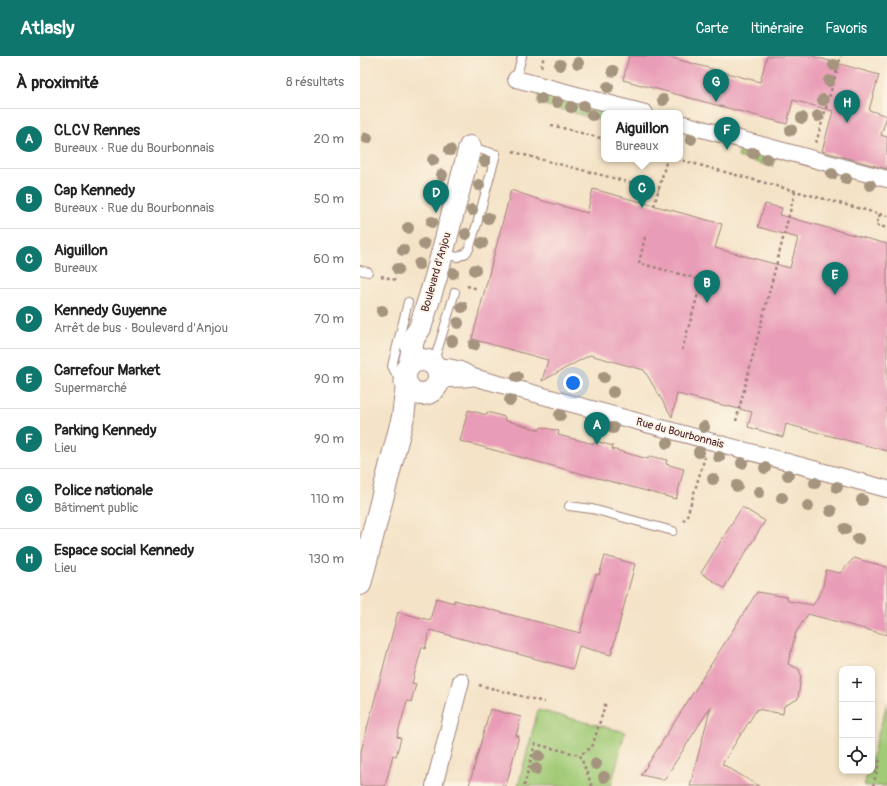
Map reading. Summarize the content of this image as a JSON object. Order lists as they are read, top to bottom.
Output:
{
  "streets": {
    "street": ["Boulevard d'Anjou", "Rue du Bourbonnais"]
  },
  "crossings": [
    ["Boulevard d'Anjou", "Rue du Bourbonnais"]
  ],
  "page": {
    "header": "Atlasly",
    "nav": ["Carte", "Itinéraire", "Favoris"],
    "heading": ["À proximité", "8 résultats"],
    "pins": [
      "G",
      "H",
      "F",
      "C",
      "D",
      "E",
      "B",
      "A"
    ],
    "list": [
      {
        "mark": "A",
        "name": "CLCV Rennes",
        "note": "Bureaux · Rue du Bourbonnais",
        "value": "20 m"
      },
      {
        "mark": "B",
        "name": "Cap Kennedy",
        "note": "Bureaux · Rue du Bourbonnais",
        "value": "50 m"
      },
      {
        "mark": "C",
        "name": "Aiguillon",
        "note": "Bureaux",
        "value": "60 m"
      },
      {
        "mark": "D",
        "name": "Kennedy Guyenne",
        "note": "Arrêt de bus · Boulevard d'Anjou",
        "value": "70 m"
      },
      {
        "mark": "E",
        "name": "Carrefour Market",
        "note": "Supermarché",
        "value": "90 m"
      },
      {
        "mark": "F",
        "name": "Parking Kennedy",
        "note": "Lieu",
        "value": "90 m"
      },
      {
        "mark": "G",
        "name": "Police nationale",
        "note": "Bâtiment public",
        "value": "110 m"
      },
      {
        "mark": "H",
        "name": "Espace social Kennedy",
        "note": "Lieu",
        "value": "130 m"
      }
    ],
    "popup": ["Aiguillon", "Bureaux"],
    "map_buttons": ["+", "−"]
  }
}
